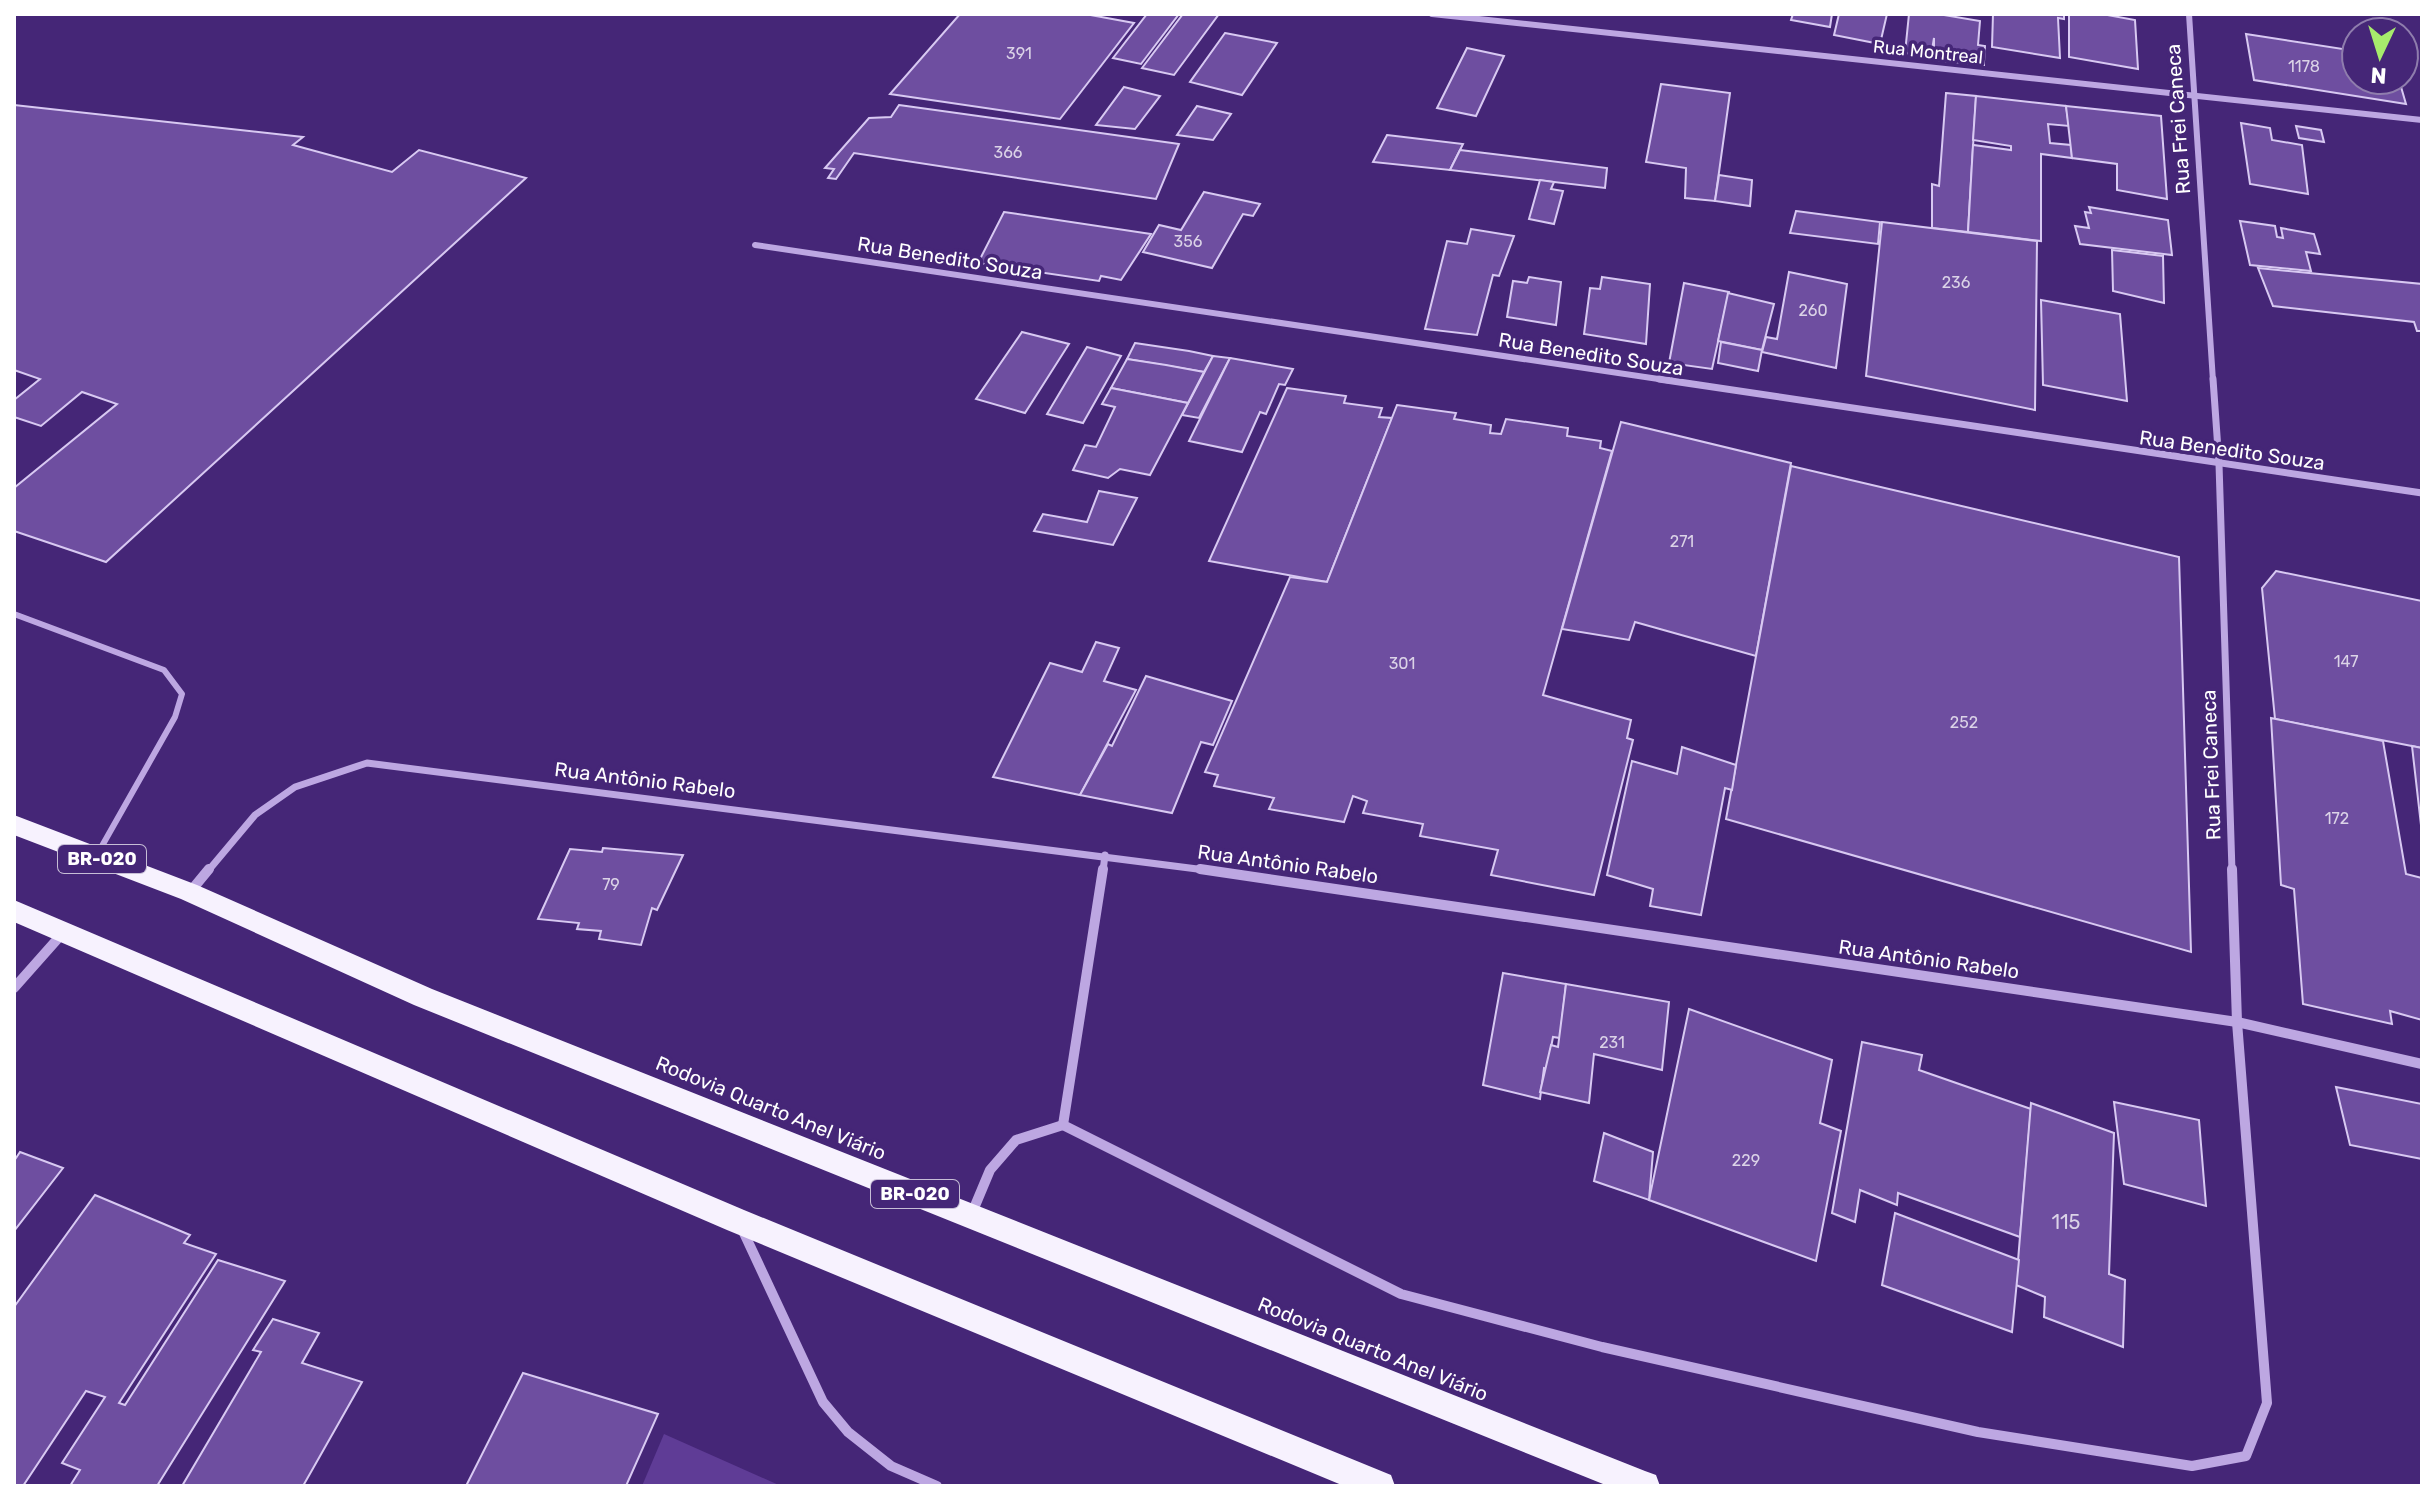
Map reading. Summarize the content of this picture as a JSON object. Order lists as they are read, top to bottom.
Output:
{
  "streets": {
    "highway": ["BR-020", "Rodovia Quarto Anel Viário"],
    "street": [
      "Rua Montreal",
      "Rua Frei Caneca",
      "Rua Benedito Souza",
      "Rua Antônio Rabelo"
    ]
  },
  "crossings": [
    ["Rua Montreal", "Rua Frei Caneca"],
    ["Rua Frei Caneca", "Rua Benedito Souza"],
    ["Rua Frei Caneca", "Rua Antônio Rabelo"],
    ["Rua Antônio Rabelo", "Rodovia Quarto Anel Viário"]
  ],
  "house_numbers": [
    "391",
    "1178",
    "366",
    "356",
    "236",
    "260",
    "271",
    "147",
    "301",
    "252",
    "172",
    "79",
    "231",
    "229",
    "115"
  ],
  "north": "bottom"
}
